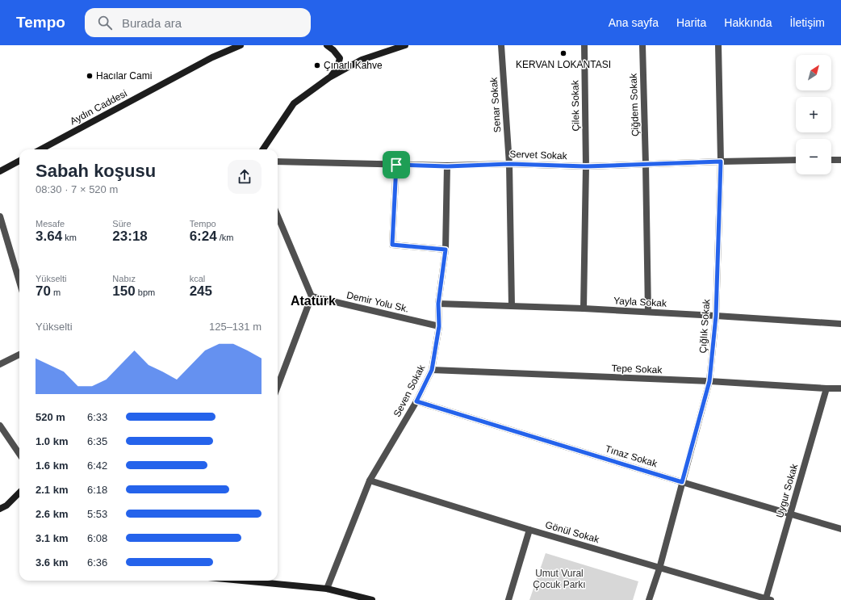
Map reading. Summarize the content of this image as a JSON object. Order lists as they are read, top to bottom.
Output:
{
  "streets": {
    "main road": ["Aydın Caddesi"],
    "street": [
      "Senar Sokak",
      "Çiğdem Sokak",
      "Çilek Sokak",
      "Servet Sokak",
      "Demir Yolu Sk.",
      "Yayla Sokak",
      "Çığlık Sokak",
      "Tepe Sokak",
      "Seven Sokak",
      "Tınaz Sokak",
      "Uygur Sokak",
      "Gönül Sokak"
    ]
  },
  "crossings": [
    ["Senar Sokak", "Servet Sokak"],
    ["Senar Sokak", "Yayla Sokak"],
    ["Çiğdem Sokak", "Servet Sokak"],
    ["Çiğdem Sokak", "Yayla Sokak"],
    ["Çilek Sokak", "Servet Sokak"],
    ["Çilek Sokak", "Yayla Sokak"],
    ["Servet Sokak", "Çığlık Sokak"],
    ["Servet Sokak", "Seven Sokak"],
    ["Demir Yolu Sk.", "Seven Sokak"],
    ["Yayla Sokak", "Çığlık Sokak"],
    ["Yayla Sokak", "Seven Sokak"],
    ["Çığlık Sokak", "Tepe Sokak"],
    ["Çığlık Sokak", "Tınaz Sokak"],
    ["Çığlık Sokak", "Gönül Sokak"],
    ["Tepe Sokak", "Seven Sokak"],
    ["Tepe Sokak", "Uygur Sokak"],
    ["Seven Sokak", "Tınaz Sokak"],
    ["Seven Sokak", "Gönül Sokak"],
    ["Tınaz Sokak", "Uygur Sokak"],
    ["Uygur Sokak", "Gönül Sokak"]
  ],
  "districts": ["Atatürk"],
  "parks": ["Umut Vural Çocuk Parkı"],
  "places": ["KERVAN LOKANTASI", "Çınarlı Kahve", "Hacılar Cami"],
  "north": "top right",
  "page": {
    "header": "Tempo",
    "search": "Burada ara",
    "nav": [
      "Ana sayfa",
      "Harita",
      "Hakkında",
      "İletişim"
    ],
    "map_buttons": ["+", "−"],
    "heading": ["Sabah koşusu", "08:30 · 7 × 520 m"],
    "stats": [
      ["Mesafe", "3.64 km"],
      ["Süre", "23:18"],
      ["Tempo", "6:24 /km"],
      ["Yükselti", "70 m"],
      ["Nabız", "150 bpm"],
      ["kcal", "245"]
    ],
    "chart": ["Yükselti", "125–131 m"],
    "list": [
      {
        "name": "520 m",
        "note": "6:33"
      },
      {
        "name": "1.0 km",
        "note": "6:35"
      },
      {
        "name": "1.6 km",
        "note": "6:42"
      },
      {
        "name": "2.1 km",
        "note": "6:18"
      },
      {
        "name": "2.6 km",
        "note": "5:53"
      },
      {
        "name": "3.1 km",
        "note": "6:08"
      },
      {
        "name": "3.6 km",
        "note": "6:36"
      }
    ]
  }
}
